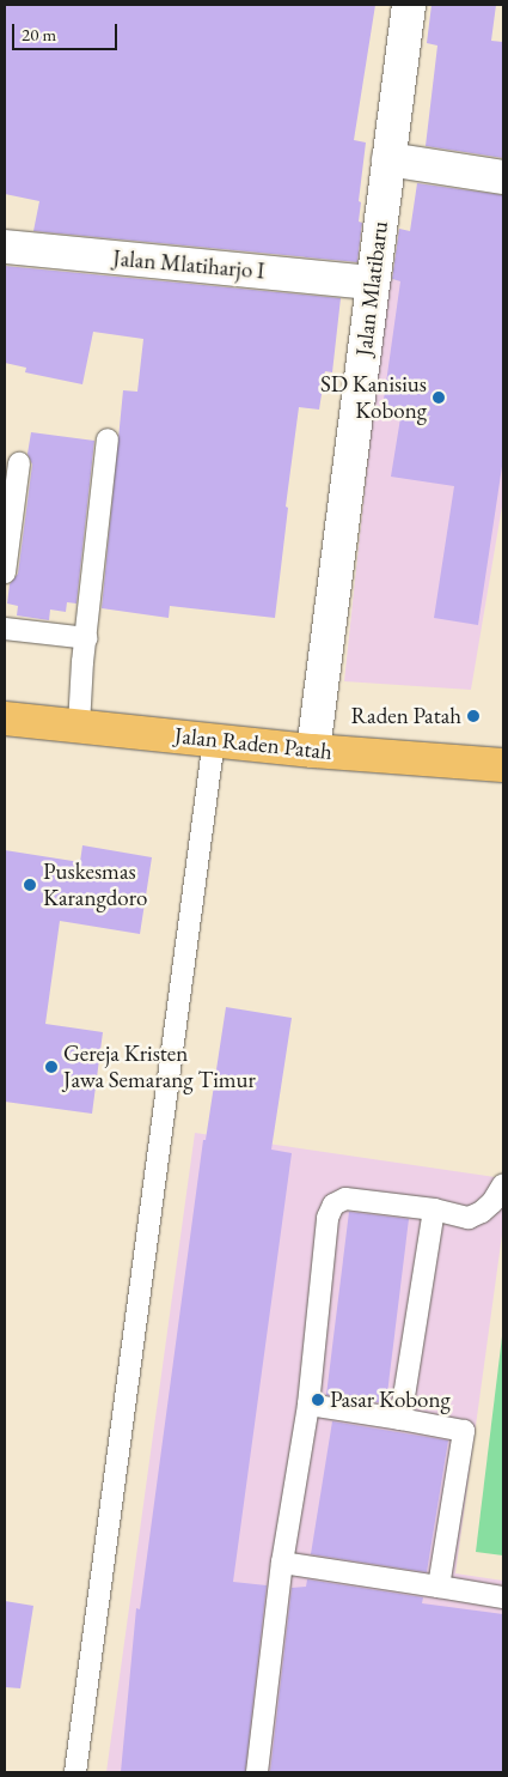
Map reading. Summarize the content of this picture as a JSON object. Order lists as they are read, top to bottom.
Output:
{
  "streets": {
    "highway": ["Jalan Raden Patah"],
    "street": ["Jalan Mlatiharjo I", "Jalan Mlatibaru"]
  },
  "crossings": [
    ["Jalan Mlatiharjo I", "Jalan Mlatibaru"],
    ["Jalan Mlatibaru", "Jalan Raden Patah"]
  ],
  "places": [
    "SD Kanisius Kobong",
    "Raden Patah",
    "Puskesmas Karangdoro",
    "Gereja Kristen Jawa Semarang Timur",
    "Pasar Kobong"
  ],
  "scale_bar": "20 m"
}
